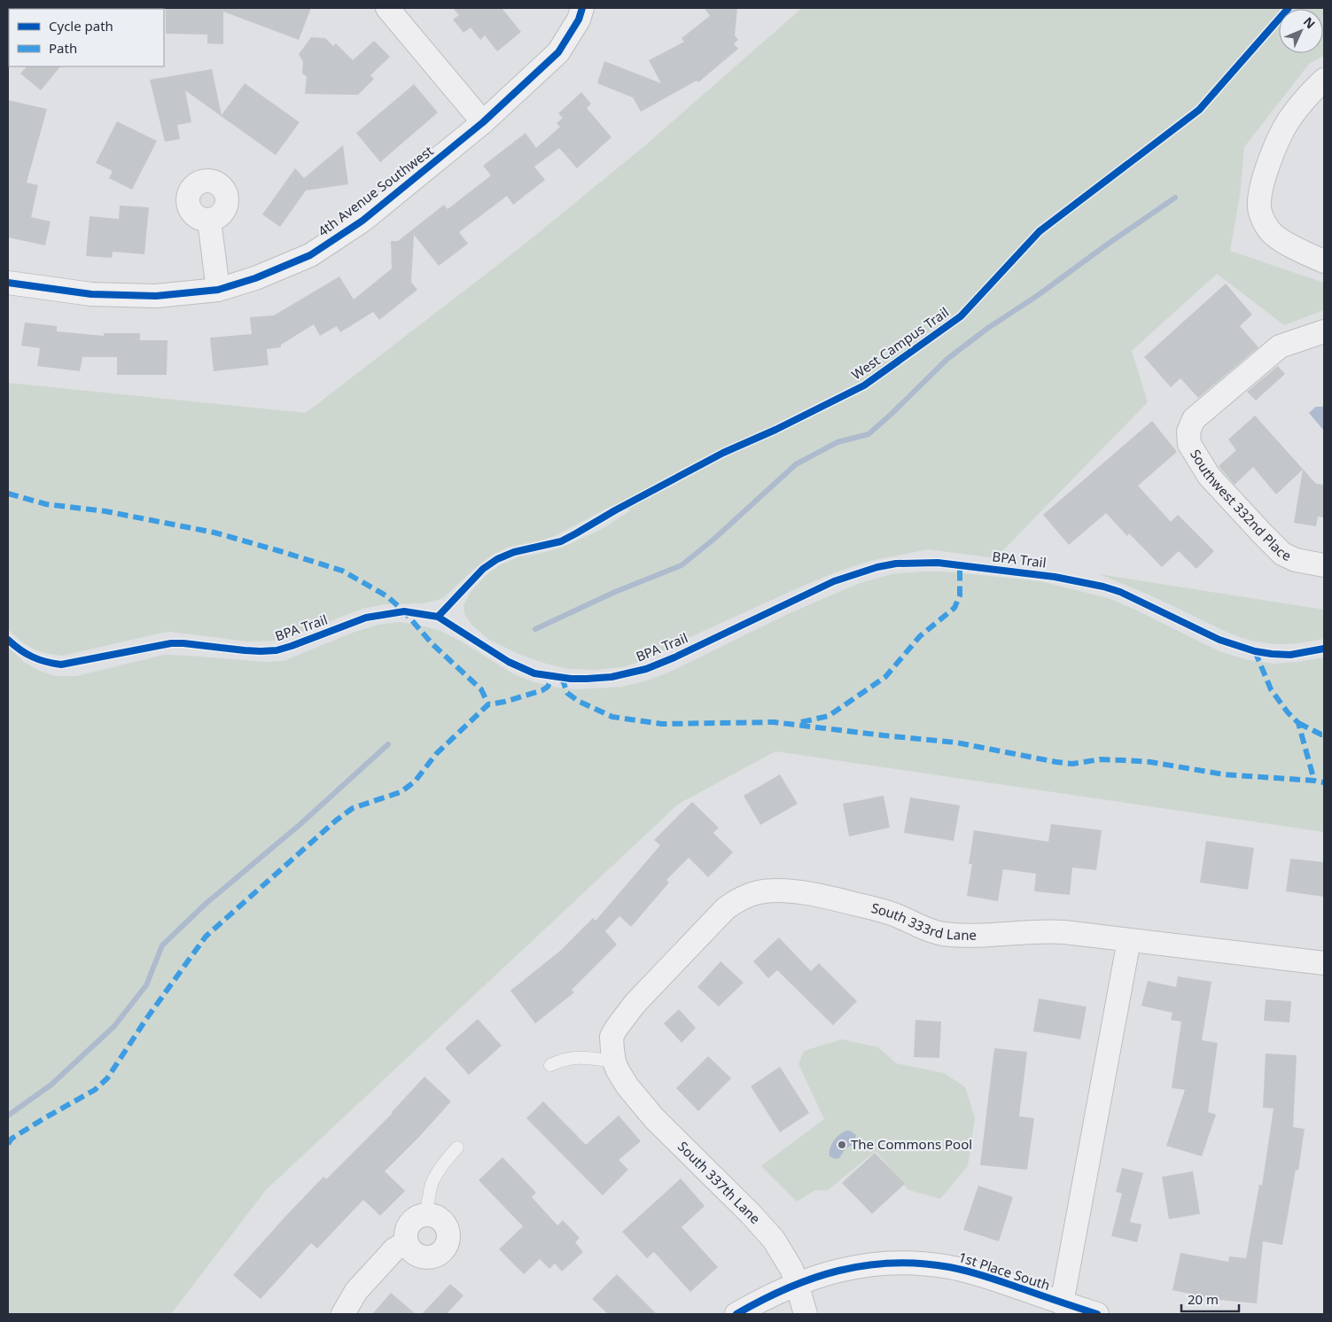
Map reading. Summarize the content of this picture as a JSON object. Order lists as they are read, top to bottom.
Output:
{
  "streets": {
    "street": [
      "4th Avenue Southwest",
      "Southwest 332nd Place",
      "South 333rd Lane",
      "South 337th Lane",
      "1st Place South"
    ],
    "cycle path": ["West Campus Trail", "BPA Trail"]
  },
  "crossings": [
    ["South 333rd Lane", "South 337th Lane"],
    ["South 333rd Lane", "1st Place South"],
    ["South 337th Lane", "1st Place South"]
  ],
  "places": ["The Commons Pool"],
  "legend": ["Cycle path", "Path"],
  "scale_bar": "20 m",
  "north": "top right"
}
